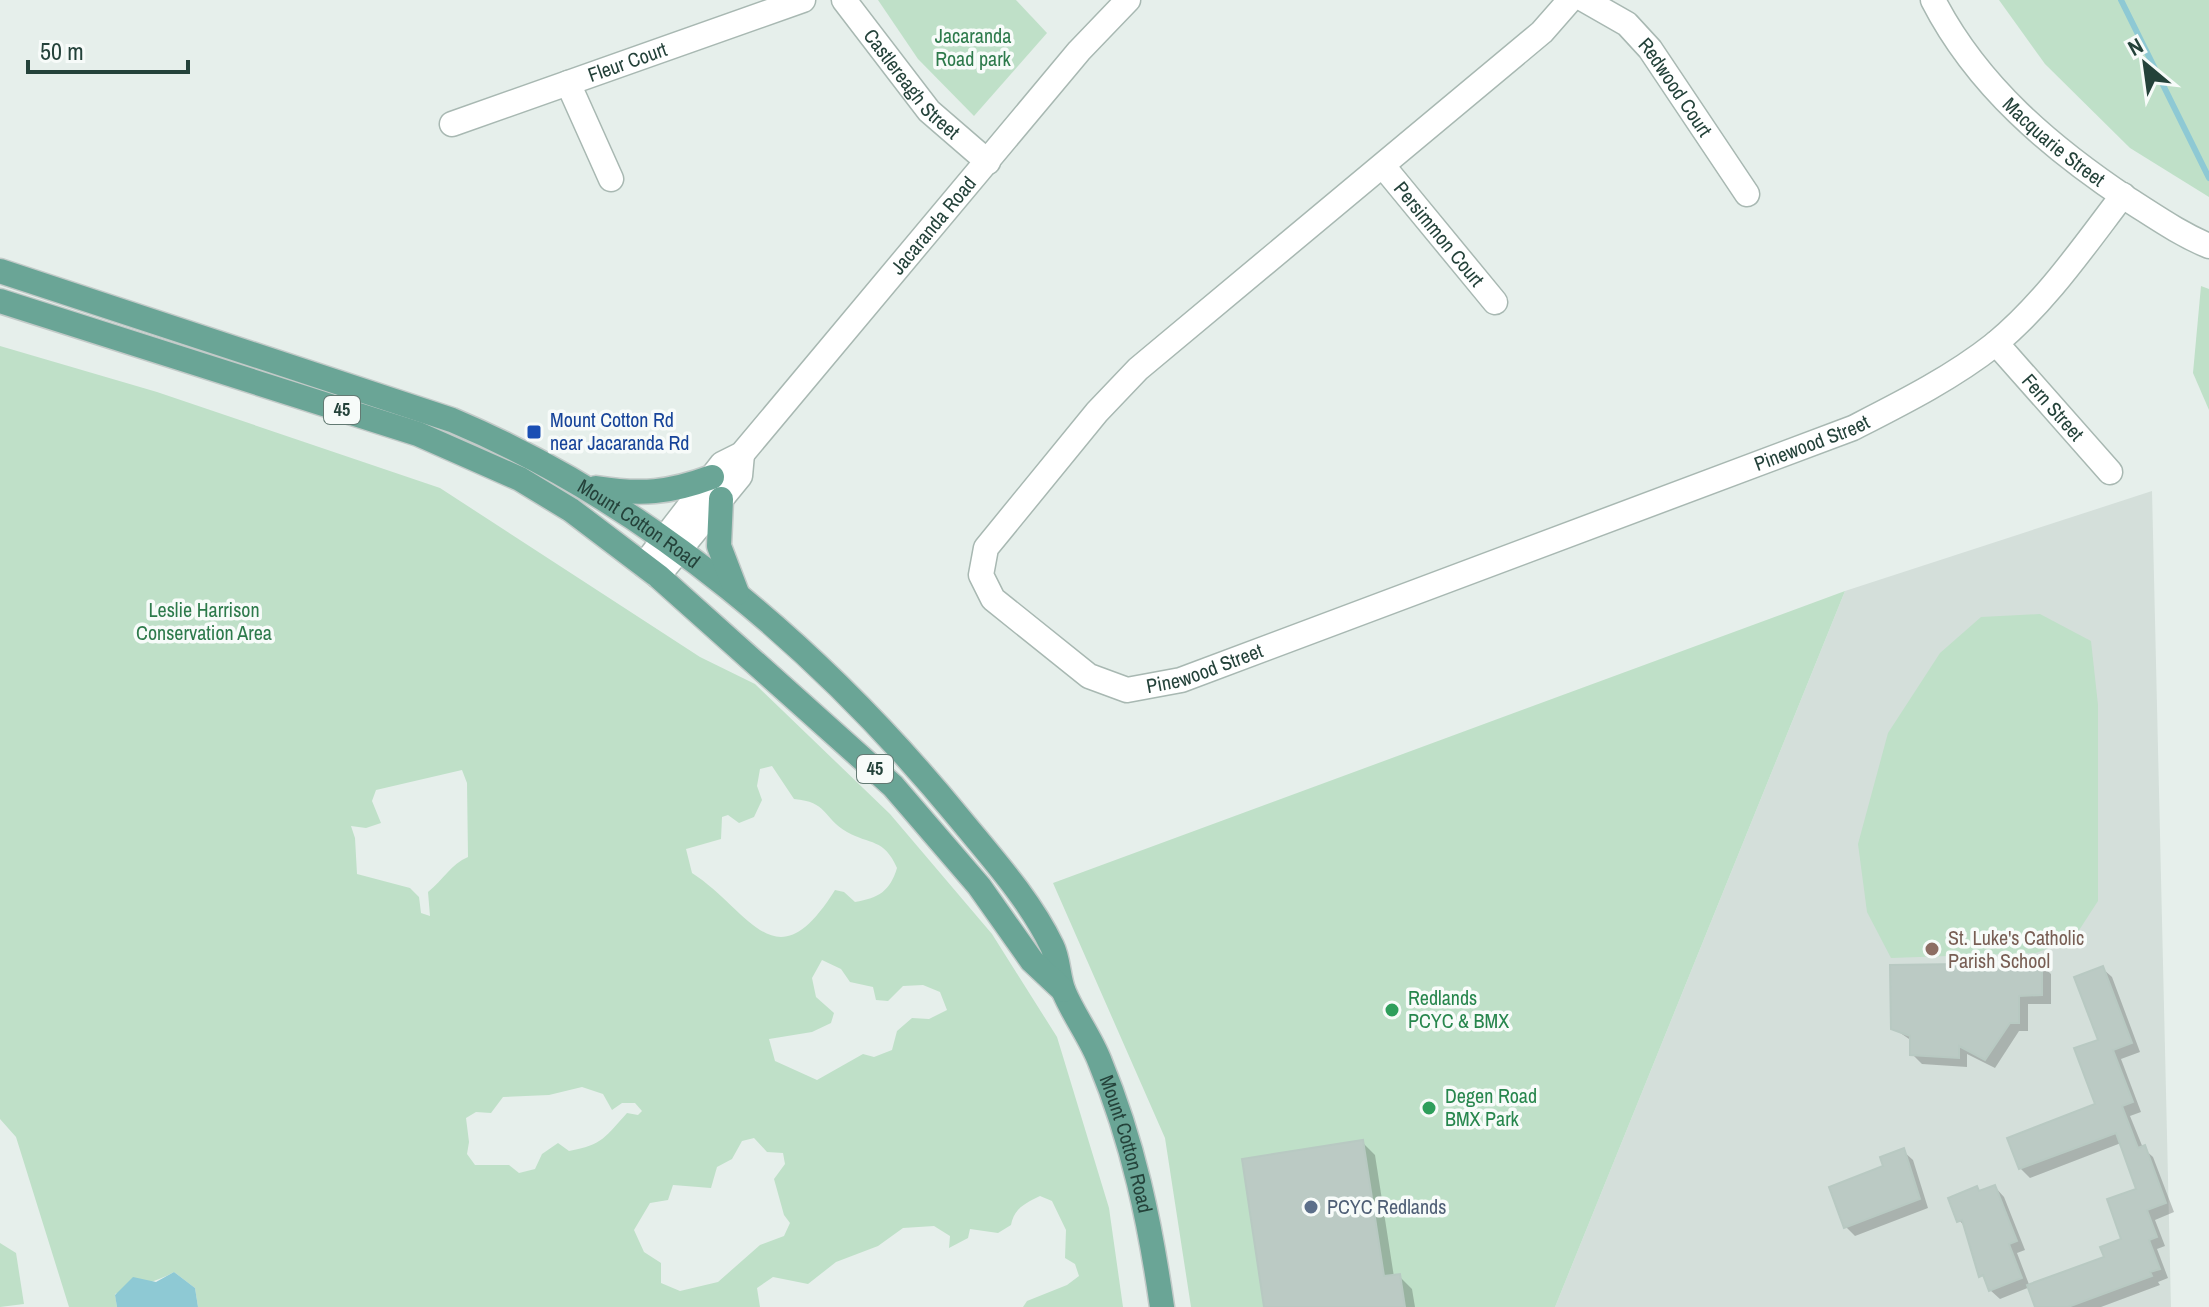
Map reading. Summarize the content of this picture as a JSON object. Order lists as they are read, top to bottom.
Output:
{
  "streets": {
    "main road": ["45", "Mount Cotton Road"],
    "street": [
      "Fleur Court",
      "Castlereagh Street",
      "Redwood Court",
      "Macquarie Street",
      "Jacaranda Road",
      "Persimmon Court",
      "Fern Street",
      "Pinewood Street"
    ]
  },
  "crossings": [
    ["Castlereagh Street", "Jacaranda Road"],
    ["Macquarie Street", "Pinewood Street"],
    ["Jacaranda Road", "Mount Cotton Road"],
    ["Persimmon Court", "Pinewood Street"],
    ["Fern Street", "Pinewood Street"]
  ],
  "parks": ["Jacaranda Road park", "Leslie Harrison Conservation Area"],
  "places": {
    "transit": ["Mount Cotton Rd near Jacaranda Rd"],
    "other": [
      "St. Luke's Catholic Parish School",
      "Redlands PCYC & BMX",
      "Degen Road BMX Park",
      "PCYC Redlands"
    ]
  },
  "scale_bar": "50 m",
  "north": "top left"
}
